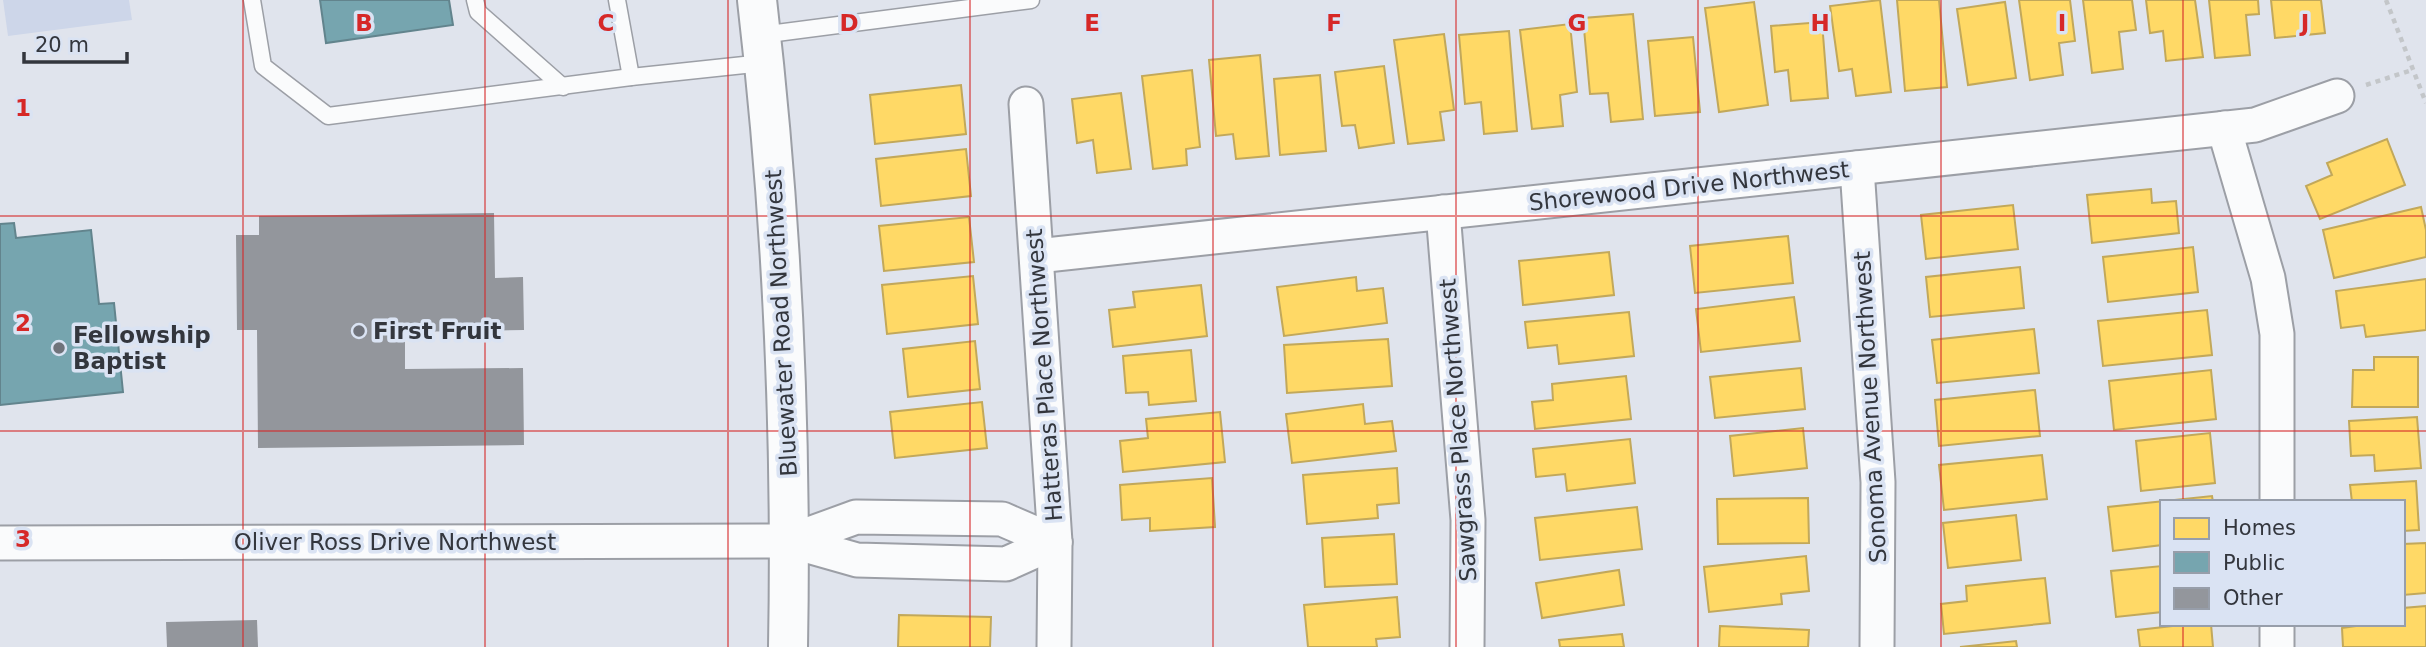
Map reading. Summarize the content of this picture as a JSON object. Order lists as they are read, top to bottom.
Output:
{
  "streets": {
    "street": [
      "Shorewood Drive Northwest",
      "Bluewater Road Northwest",
      "Hatteras Place Northwest",
      "Sonoma Avenue Northwest",
      "Sawgrass Place Northwest",
      "Oliver Ross Drive Northwest"
    ]
  },
  "crossings": [
    ["Shorewood Drive Northwest", "Hatteras Place Northwest"],
    ["Shorewood Drive Northwest", "Sonoma Avenue Northwest"],
    ["Shorewood Drive Northwest", "Sawgrass Place Northwest"],
    ["Bluewater Road Northwest", "Oliver Ross Drive Northwest"]
  ],
  "places": ["First Fruit", "Fellowship Baptist"],
  "legend": ["Homes", "Public", "Other"],
  "scale_bar": "20 m",
  "grid": {
    "columns": [
      "B",
      "C",
      "D",
      "E",
      "F",
      "G",
      "H",
      "I",
      "J"
    ],
    "rows": ["1", "2", "3"]
  }
}
